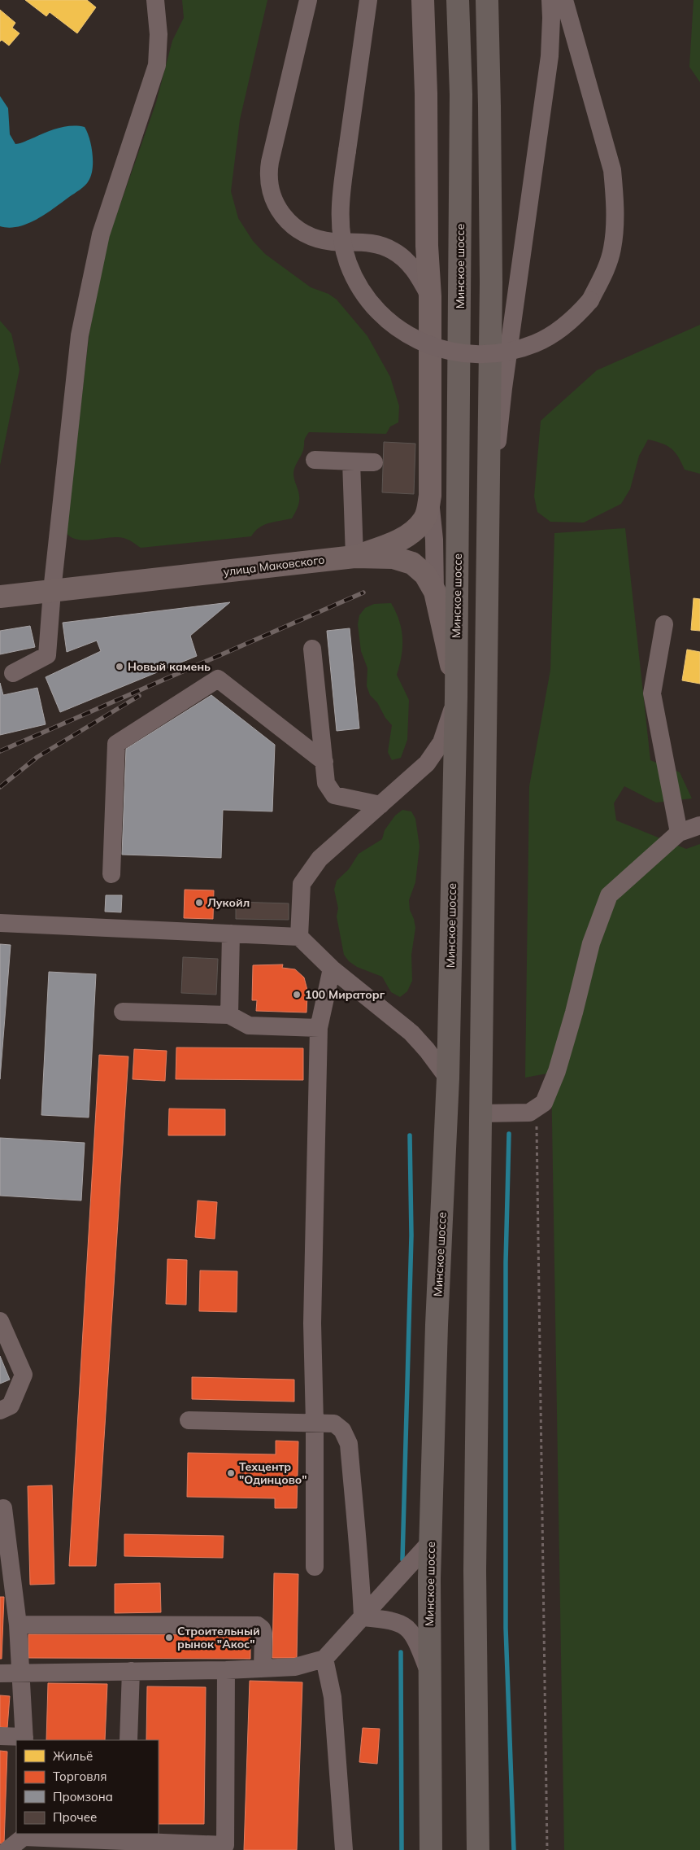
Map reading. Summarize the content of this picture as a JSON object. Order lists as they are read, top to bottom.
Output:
{
  "streets": {
    "highway": ["Минское шоссе"],
    "main road": ["улица Маковского"]
  },
  "crossings": [
    ["Минское шоссе", "улица Маковского"]
  ],
  "places": [
    "Новый камень",
    "Лукойл",
    "100 Мираторг",
    "Техцентр \"Одинцово\"",
    "Строительный рынок \"Акос\""
  ],
  "legend": [
    "Жильё",
    "Торговля",
    "Промзона",
    "Прочее"
  ]
}
